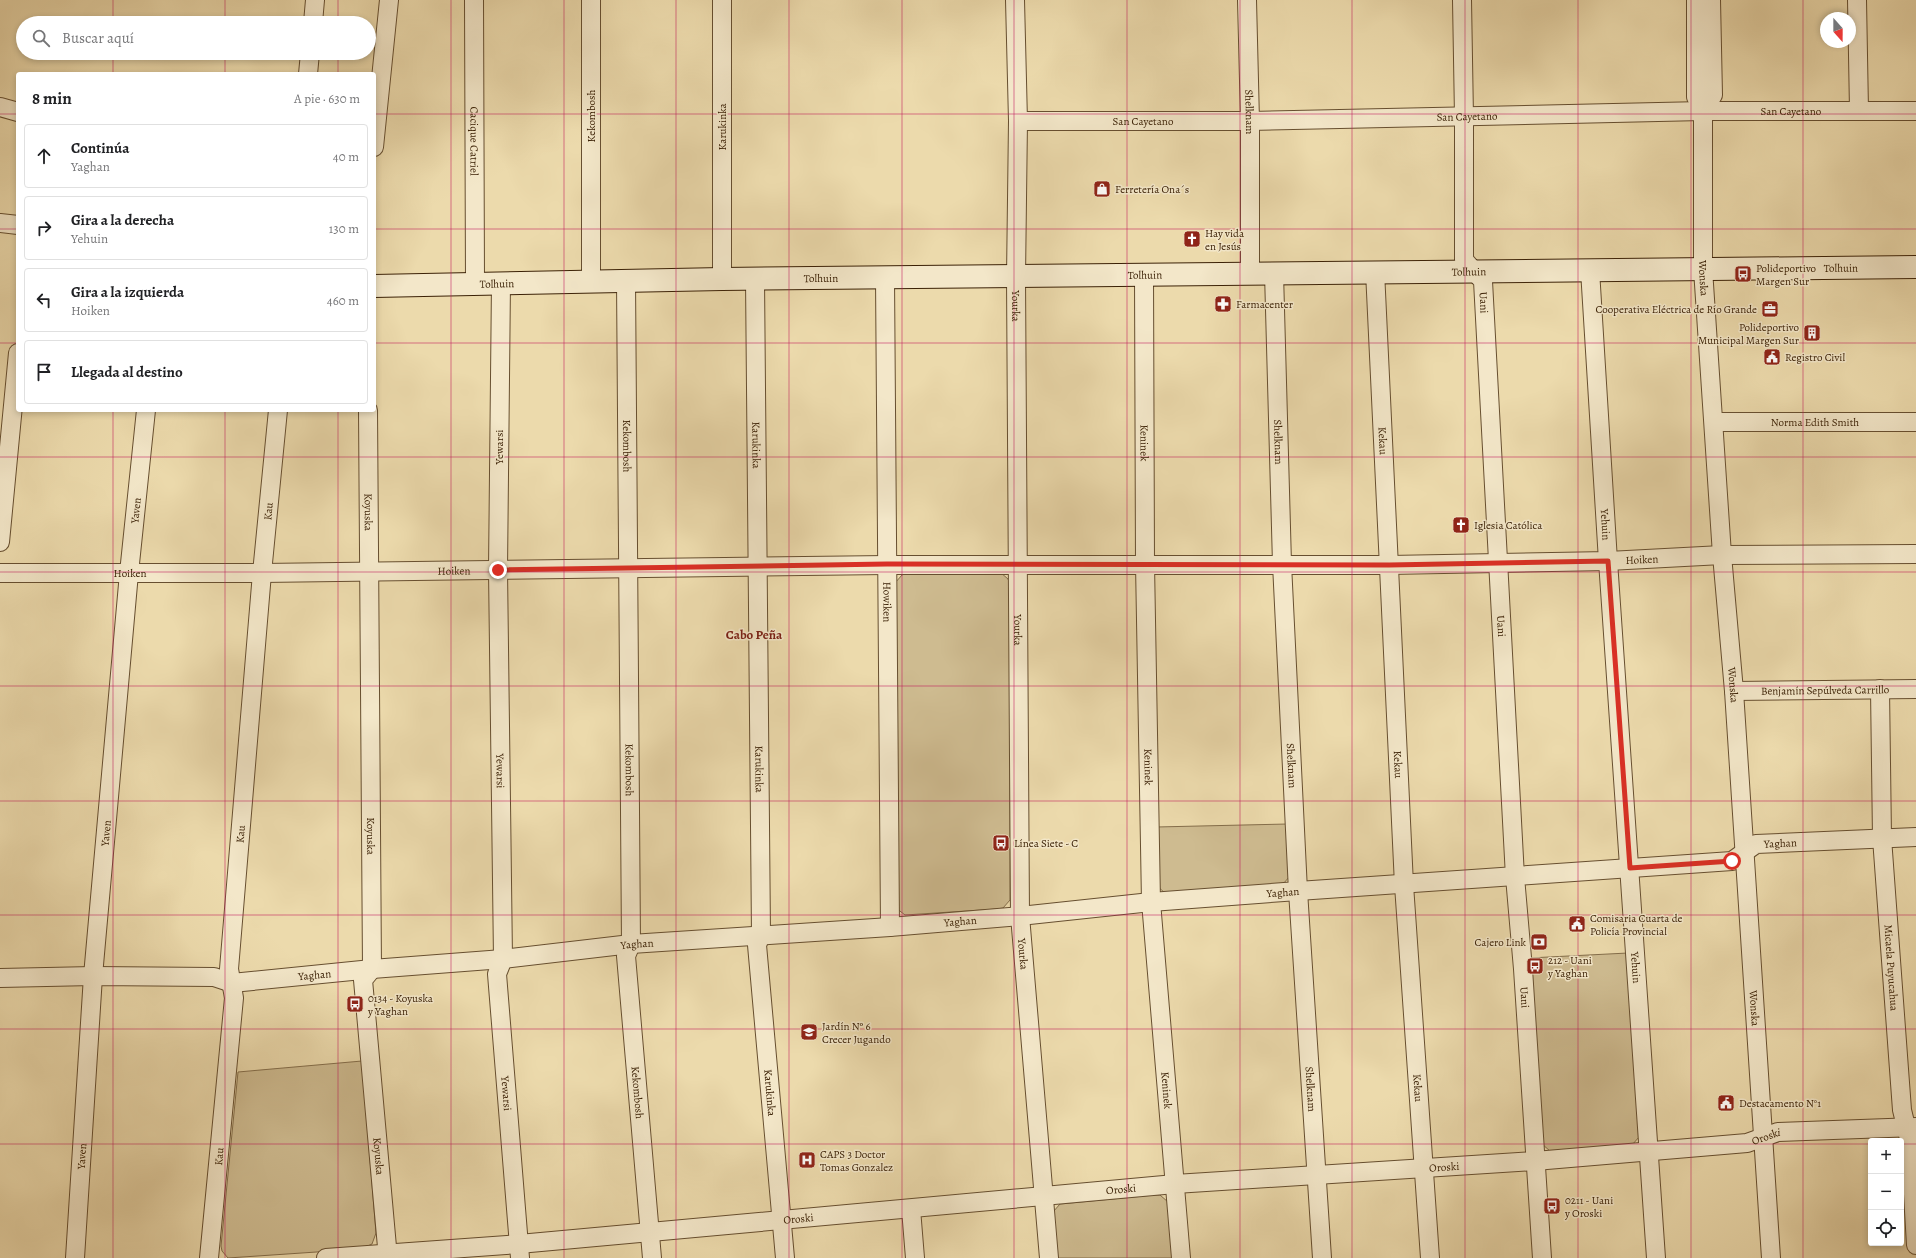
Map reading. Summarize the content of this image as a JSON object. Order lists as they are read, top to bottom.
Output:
{
  "streets": {
    "street": [
      "San Cayetano",
      "Shelknam",
      "Kekombosh",
      "Karukinka",
      "Cacique Catriel",
      "Tolhuin",
      "Wonska",
      "Uani",
      "Yourka",
      "Norma Edith Smith",
      "Kekau",
      "Keninek",
      "Yewarsi",
      "Yaven",
      "Kau",
      "Koyuska",
      "Yehuin",
      "Hoiken",
      "Howiken",
      "Benjamín Sepúlveda Carrillo",
      "Yaghan",
      "Micaela Puyucahua",
      "Oroski"
    ]
  },
  "crossings": [
    ["San Cayetano", "Shelknam"],
    ["San Cayetano", "Wonska"],
    ["San Cayetano", "Uani"],
    ["San Cayetano", "Yourka"],
    ["Shelknam", "Tolhuin"],
    ["Shelknam", "Hoiken"],
    ["Shelknam", "Yaghan"],
    ["Shelknam", "Oroski"],
    ["Kekombosh", "Tolhuin"],
    ["Kekombosh", "Hoiken"],
    ["Kekombosh", "Yaghan"],
    ["Kekombosh", "Oroski"],
    ["Karukinka", "Tolhuin"],
    ["Karukinka", "Hoiken"],
    ["Karukinka", "Yaghan"],
    ["Karukinka", "Oroski"],
    ["Cacique Catriel", "Tolhuin"],
    ["Tolhuin", "Wonska"],
    ["Tolhuin", "Uani"],
    ["Tolhuin", "Yourka"],
    ["Tolhuin", "Kekau"],
    ["Tolhuin", "Keninek"],
    ["Tolhuin", "Yewarsi"],
    ["Tolhuin", "Yehuin"],
    ["Tolhuin", "Howiken"],
    ["Wonska", "Norma Edith Smith"],
    ["Wonska", "Hoiken"],
    ["Wonska", "Benjamín Sepúlveda Carrillo"],
    ["Wonska", "Yaghan"],
    ["Wonska", "Oroski"],
    ["Uani", "Hoiken"],
    ["Uani", "Yaghan"],
    ["Uani", "Oroski"],
    ["Yourka", "Hoiken"],
    ["Yourka", "Yaghan"],
    ["Yourka", "Oroski"],
    ["Kekau", "Hoiken"],
    ["Kekau", "Yaghan"],
    ["Kekau", "Oroski"],
    ["Keninek", "Hoiken"],
    ["Keninek", "Yaghan"],
    ["Keninek", "Oroski"],
    ["Yewarsi", "Hoiken"],
    ["Yewarsi", "Yaghan"],
    ["Yewarsi", "Oroski"],
    ["Yaven", "Hoiken"],
    ["Yaven", "Yaghan"],
    ["Kau", "Hoiken"],
    ["Kau", "Yaghan"],
    ["Koyuska", "Hoiken"],
    ["Koyuska", "Yaghan"],
    ["Koyuska", "Oroski"],
    ["Yehuin", "Hoiken"],
    ["Yehuin", "Yaghan"],
    ["Yehuin", "Oroski"],
    ["Hoiken", "Howiken"],
    ["Howiken", "Yaghan"],
    ["Benjamín Sepúlveda Carrillo", "Micaela Puyucahua"],
    ["Yaghan", "Micaela Puyucahua"],
    ["Micaela Puyucahua", "Oroski"]
  ],
  "districts": ["Cabo Peña"],
  "places": {
    "shop": ["Ferretería Ona´s"],
    "church": ["Hay vida en Jesús", "Iglesia Católica"],
    "bus stop": [
      "Polideportivo Margen Sur",
      "Línea Siete - C",
      "212 - Uani y Yaghan",
      "0134 - Koyuska y Yaghan",
      "0211 - Uani y Oroski"
    ],
    "pharmacy": ["Farmacenter"],
    "office": ["Cooperativa Eléctrica de Río Grande"],
    "building": ["Polideportivo Municipal Margen Sur"],
    "public building": ["Registro Civil", "Comisaria Cuarta de Policía Provincial", "Destacamento N°1"],
    "bank": ["Cajero Link"],
    "school or university": ["Jardín Nº 6 Crecer Jugando"],
    "hospital": ["CAPS 3 Doctor Tomas Gonzalez"]
  },
  "north": "bottom",
  "page": {
    "search": "Buscar aquí",
    "heading": ["8 min", "A pie · 630 m"],
    "list": [
      ["Continúa", "Yaghan", "40 m"],
      ["Gira a la derecha", "Yehuin", "130 m"],
      ["Gira a la izquierda", "Hoiken", "460 m"],
      "Llegada al destino"
    ],
    "map_buttons": ["+", "−"]
  }
}
